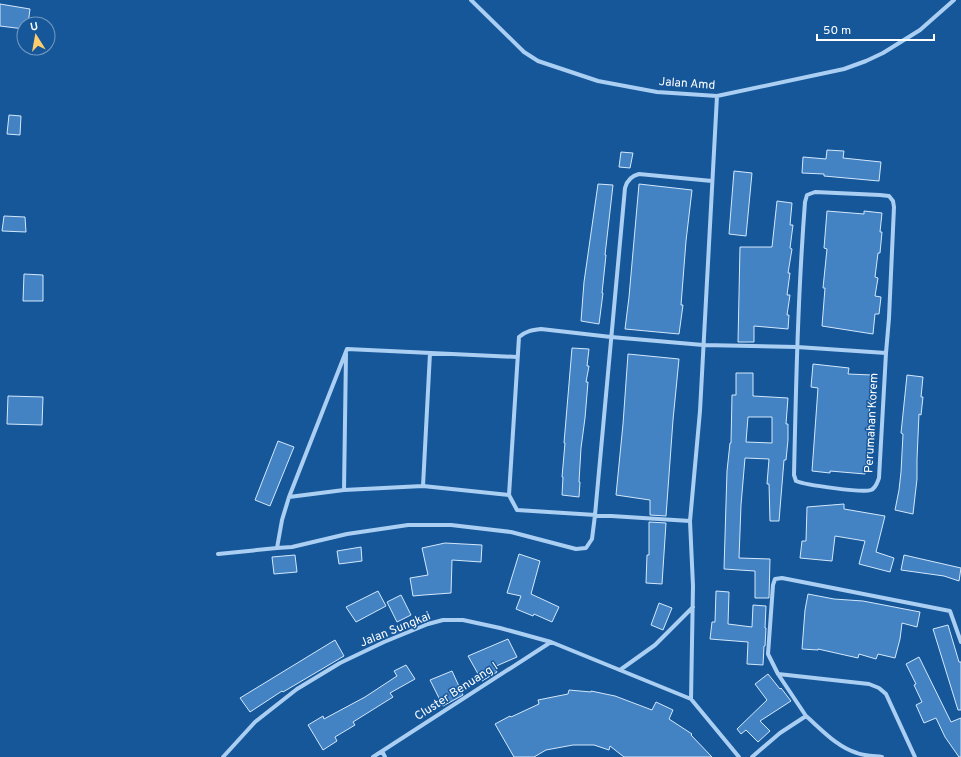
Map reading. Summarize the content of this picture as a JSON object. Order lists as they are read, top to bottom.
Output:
{
  "streets": {
    "street": [
      "Jalan Amd",
      "Perumahan Korem",
      "Jalan Sungkai",
      "Cluster Benuang I"
    ]
  },
  "crossings": [
    ["Jalan Sungkai", "Cluster Benuang I"]
  ],
  "scale_bar": "50 m",
  "north": "top"
}
